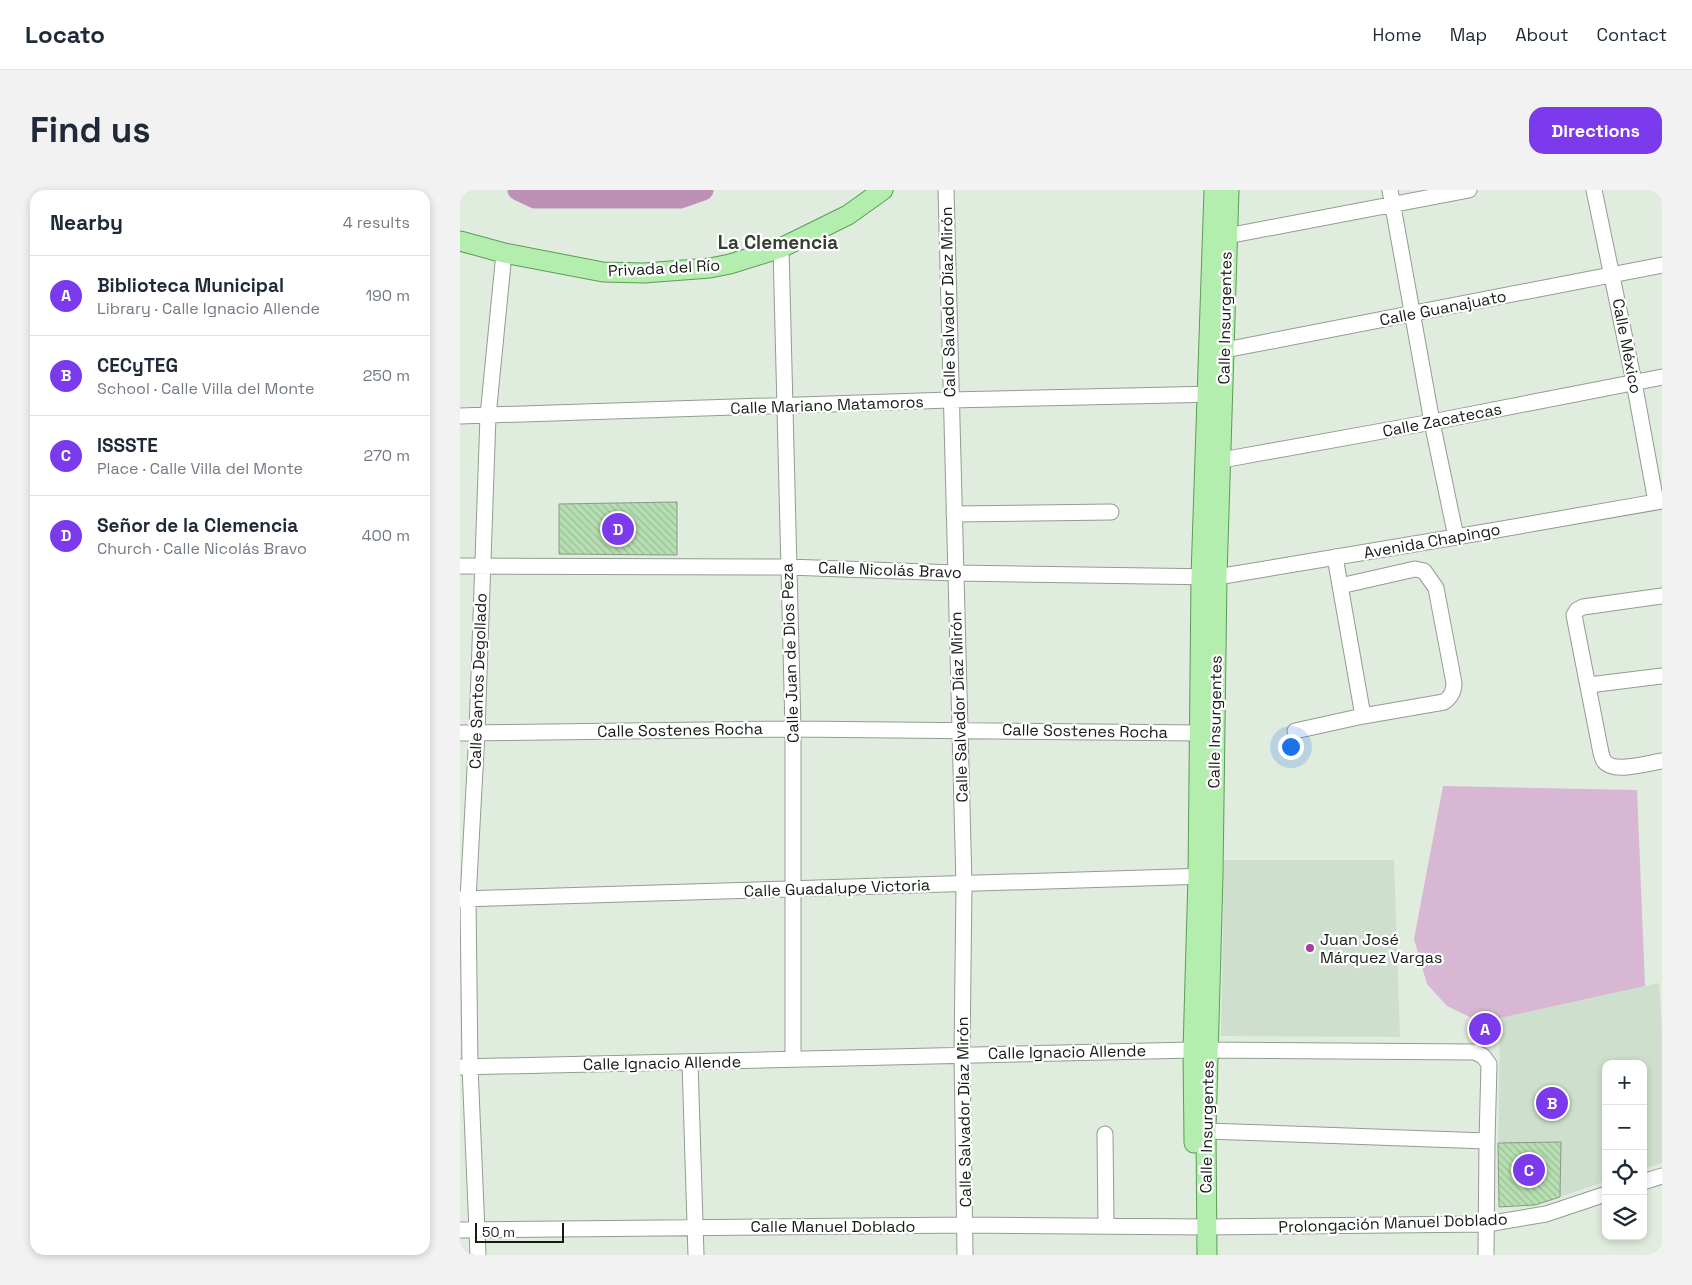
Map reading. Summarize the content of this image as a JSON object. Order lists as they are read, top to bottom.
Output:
{
  "streets": {
    "main road": ["Privada del Río", "Calle Insurgentes"],
    "street": [
      "Calle Salvador Díaz Mirón",
      "Calle Guanajuato",
      "Calle México",
      "Calle Mariano Matamoros",
      "Calle Zacatecas",
      "Avenida Chapingo",
      "Calle Nicolás Bravo",
      "Calle Juan de Dios Peza",
      "Calle Santos Degollado",
      "Calle Sostenes Rocha",
      "Calle Guadalupe Victoria",
      "Calle Ignacio Allende",
      "Prolongación Manuel Doblado",
      "Calle Manuel Doblado"
    ]
  },
  "crossings": [
    ["Privada del Río", "Calle Juan de Dios Peza"],
    ["Privada del Río", "Calle Santos Degollado"],
    ["Calle Salvador Díaz Mirón", "Calle Mariano Matamoros"],
    ["Calle Salvador Díaz Mirón", "Calle Nicolás Bravo"],
    ["Calle Salvador Díaz Mirón", "Calle Sostenes Rocha"],
    ["Calle Salvador Díaz Mirón", "Calle Guadalupe Victoria"],
    ["Calle Salvador Díaz Mirón", "Calle Ignacio Allende"],
    ["Calle Salvador Díaz Mirón", "Calle Manuel Doblado"],
    ["Calle Guanajuato", "Calle Insurgentes"],
    ["Calle Guanajuato", "Calle México"],
    ["Calle Insurgentes", "Calle Mariano Matamoros"],
    ["Calle Insurgentes", "Calle Zacatecas"],
    ["Calle Insurgentes", "Avenida Chapingo"],
    ["Calle Insurgentes", "Calle Nicolás Bravo"],
    ["Calle Insurgentes", "Calle Sostenes Rocha"],
    ["Calle Insurgentes", "Calle Guadalupe Victoria"],
    ["Calle Insurgentes", "Calle Ignacio Allende"],
    ["Calle Insurgentes", "Prolongación Manuel Doblado"],
    ["Calle Insurgentes", "Calle Manuel Doblado"],
    ["Calle México", "Calle Zacatecas"],
    ["Calle México", "Avenida Chapingo"],
    ["Calle Mariano Matamoros", "Calle Juan de Dios Peza"],
    ["Calle Mariano Matamoros", "Calle Santos Degollado"],
    ["Avenida Chapingo", "Calle Nicolás Bravo"],
    ["Calle Nicolás Bravo", "Calle Juan de Dios Peza"],
    ["Calle Nicolás Bravo", "Calle Santos Degollado"],
    ["Calle Juan de Dios Peza", "Calle Sostenes Rocha"],
    ["Calle Juan de Dios Peza", "Calle Guadalupe Victoria"],
    ["Calle Juan de Dios Peza", "Calle Ignacio Allende"],
    ["Calle Santos Degollado", "Calle Sostenes Rocha"],
    ["Calle Santos Degollado", "Calle Guadalupe Victoria"],
    ["Calle Santos Degollado", "Calle Ignacio Allende"],
    ["Calle Santos Degollado", "Calle Manuel Doblado"],
    ["Prolongación Manuel Doblado", "Calle Manuel Doblado"]
  ],
  "districts": ["La Clemencia"],
  "places": ["Juan José Márquez Vargas"],
  "scale_bar": "50 m",
  "page": {
    "header": "Locato",
    "nav": [
      "Home",
      "Map",
      "About",
      "Contact"
    ],
    "buttons": "Directions",
    "title": "Find us",
    "heading": ["Nearby", "4 results"],
    "list": [
      {
        "mark": "A",
        "name": "Biblioteca Municipal",
        "note": "Library · Calle Ignacio Allende",
        "value": "190 m"
      },
      {
        "mark": "B",
        "name": "CECyTEG",
        "note": "School · Calle Villa del Monte",
        "value": "250 m"
      },
      {
        "mark": "C",
        "name": "ISSSTE",
        "note": "Place · Calle Villa del Monte",
        "value": "270 m"
      },
      {
        "mark": "D",
        "name": "Señor de la Clemencia",
        "note": "Church · Calle Nicolás Bravo",
        "value": "400 m"
      }
    ],
    "pins": [
      "D",
      "A",
      "B",
      "C"
    ],
    "map_buttons": ["+", "−"],
    "scale": "50 m"
  }
}
